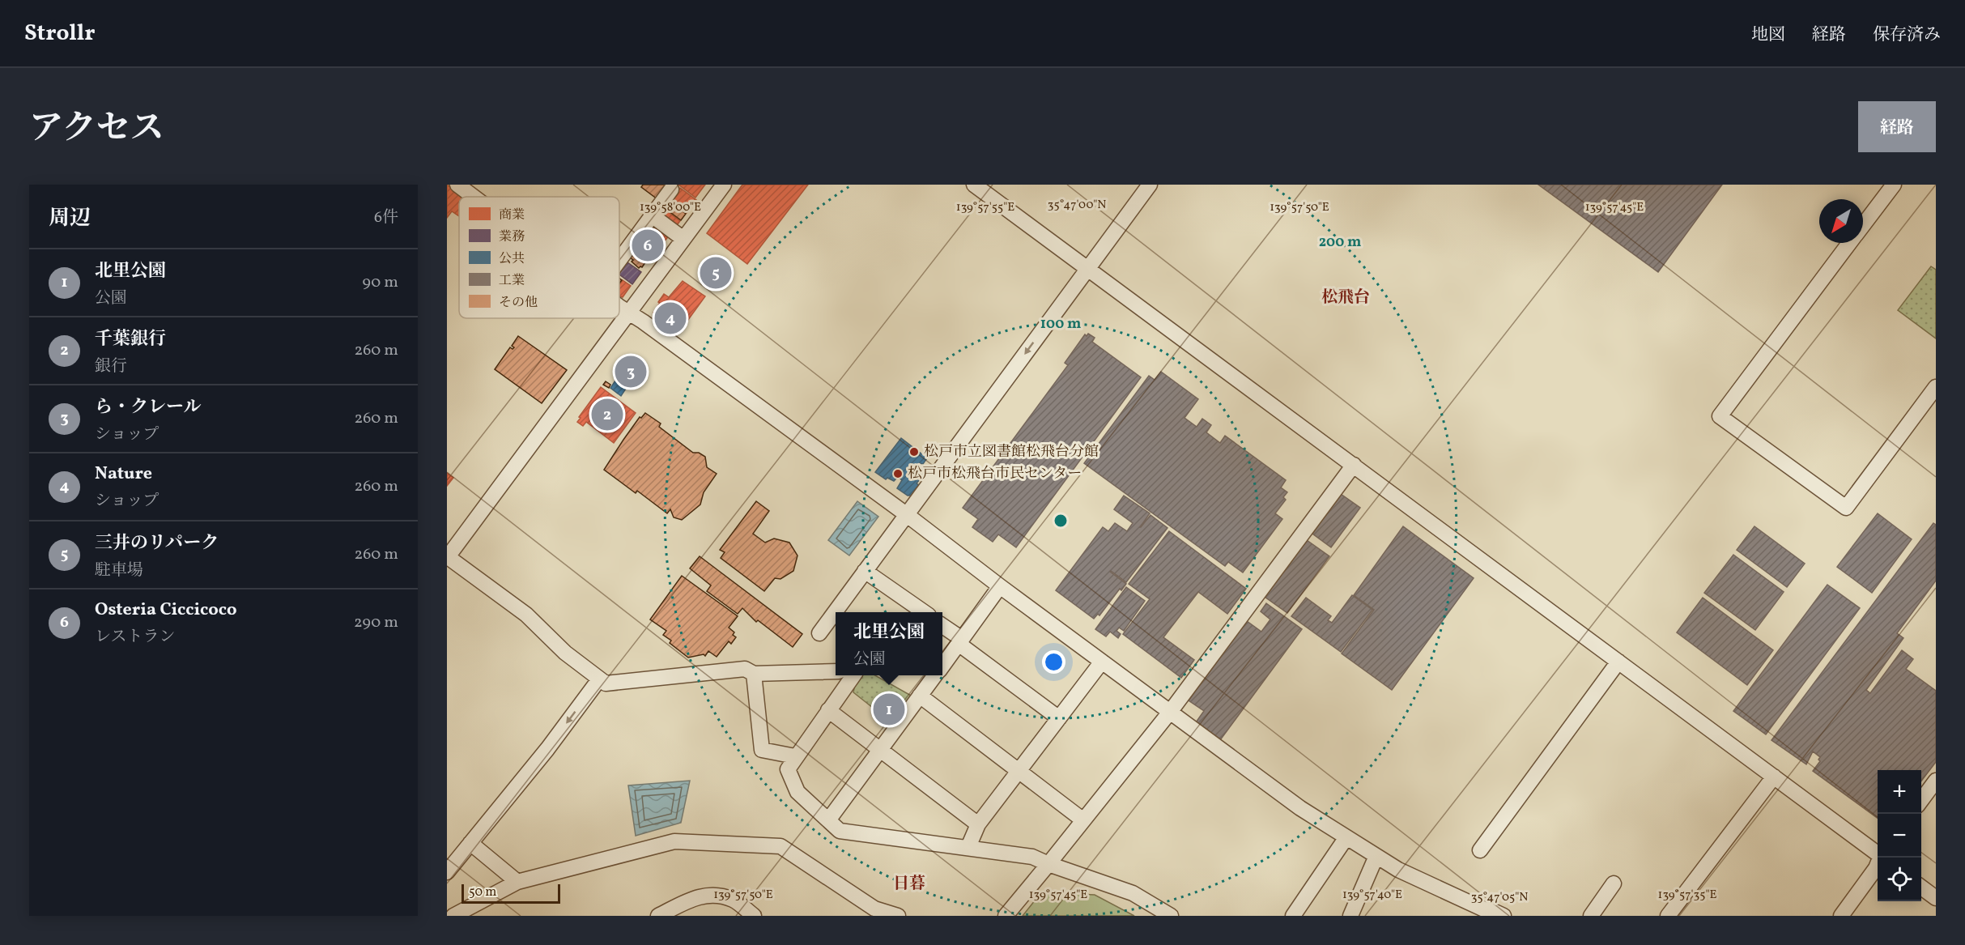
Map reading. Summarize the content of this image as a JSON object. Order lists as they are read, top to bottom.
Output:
{
  "districts": ["松飛台", "日暮"],
  "places": ["松戸市立図書館松飛台分館", "松戸市松飛台市民センター"],
  "legend": [
    "商業",
    "業務",
    "公共",
    "工業",
    "その他"
  ],
  "scale_bar": "50 m",
  "north": "bottom left",
  "page": {
    "header": "Strollr",
    "nav": ["地図", "経路", "保存済み"],
    "title": "アクセス",
    "buttons": "経路",
    "heading": ["周辺", "6件"],
    "pins": [
      "6",
      "5",
      "4",
      "3",
      "2",
      "1"
    ],
    "list": [
      {
        "mark": "1",
        "name": "北里公園",
        "note": "公園",
        "value": "90 m"
      },
      {
        "mark": "2",
        "name": "千葉銀行",
        "note": "銀行",
        "value": "260 m"
      },
      {
        "mark": "3",
        "name": "ら・クレール",
        "note": "ショップ",
        "value": "260 m"
      },
      {
        "mark": "4",
        "name": "Nature",
        "note": "ショップ",
        "value": "260 m"
      },
      {
        "mark": "5",
        "name": "三井のリパーク",
        "note": "駐車場",
        "value": "260 m"
      },
      {
        "mark": "6",
        "name": "Osteria Ciccicoco",
        "note": "レストラン",
        "value": "290 m"
      }
    ],
    "popup": ["北里公園", "公園"],
    "map_buttons": ["+", "−"],
    "scale": "50 m"
  },
  "coordinates": [
    "35°47'00\"N",
    "139°58'00\"E",
    "139°57'55\"E",
    "139°57'50\"E",
    "139°57'45\"E",
    "139°57'40\"E",
    "139°57'35\"E",
    "35°47'05\"N"
  ],
  "rings": ["200 m", "100 m"]
}
